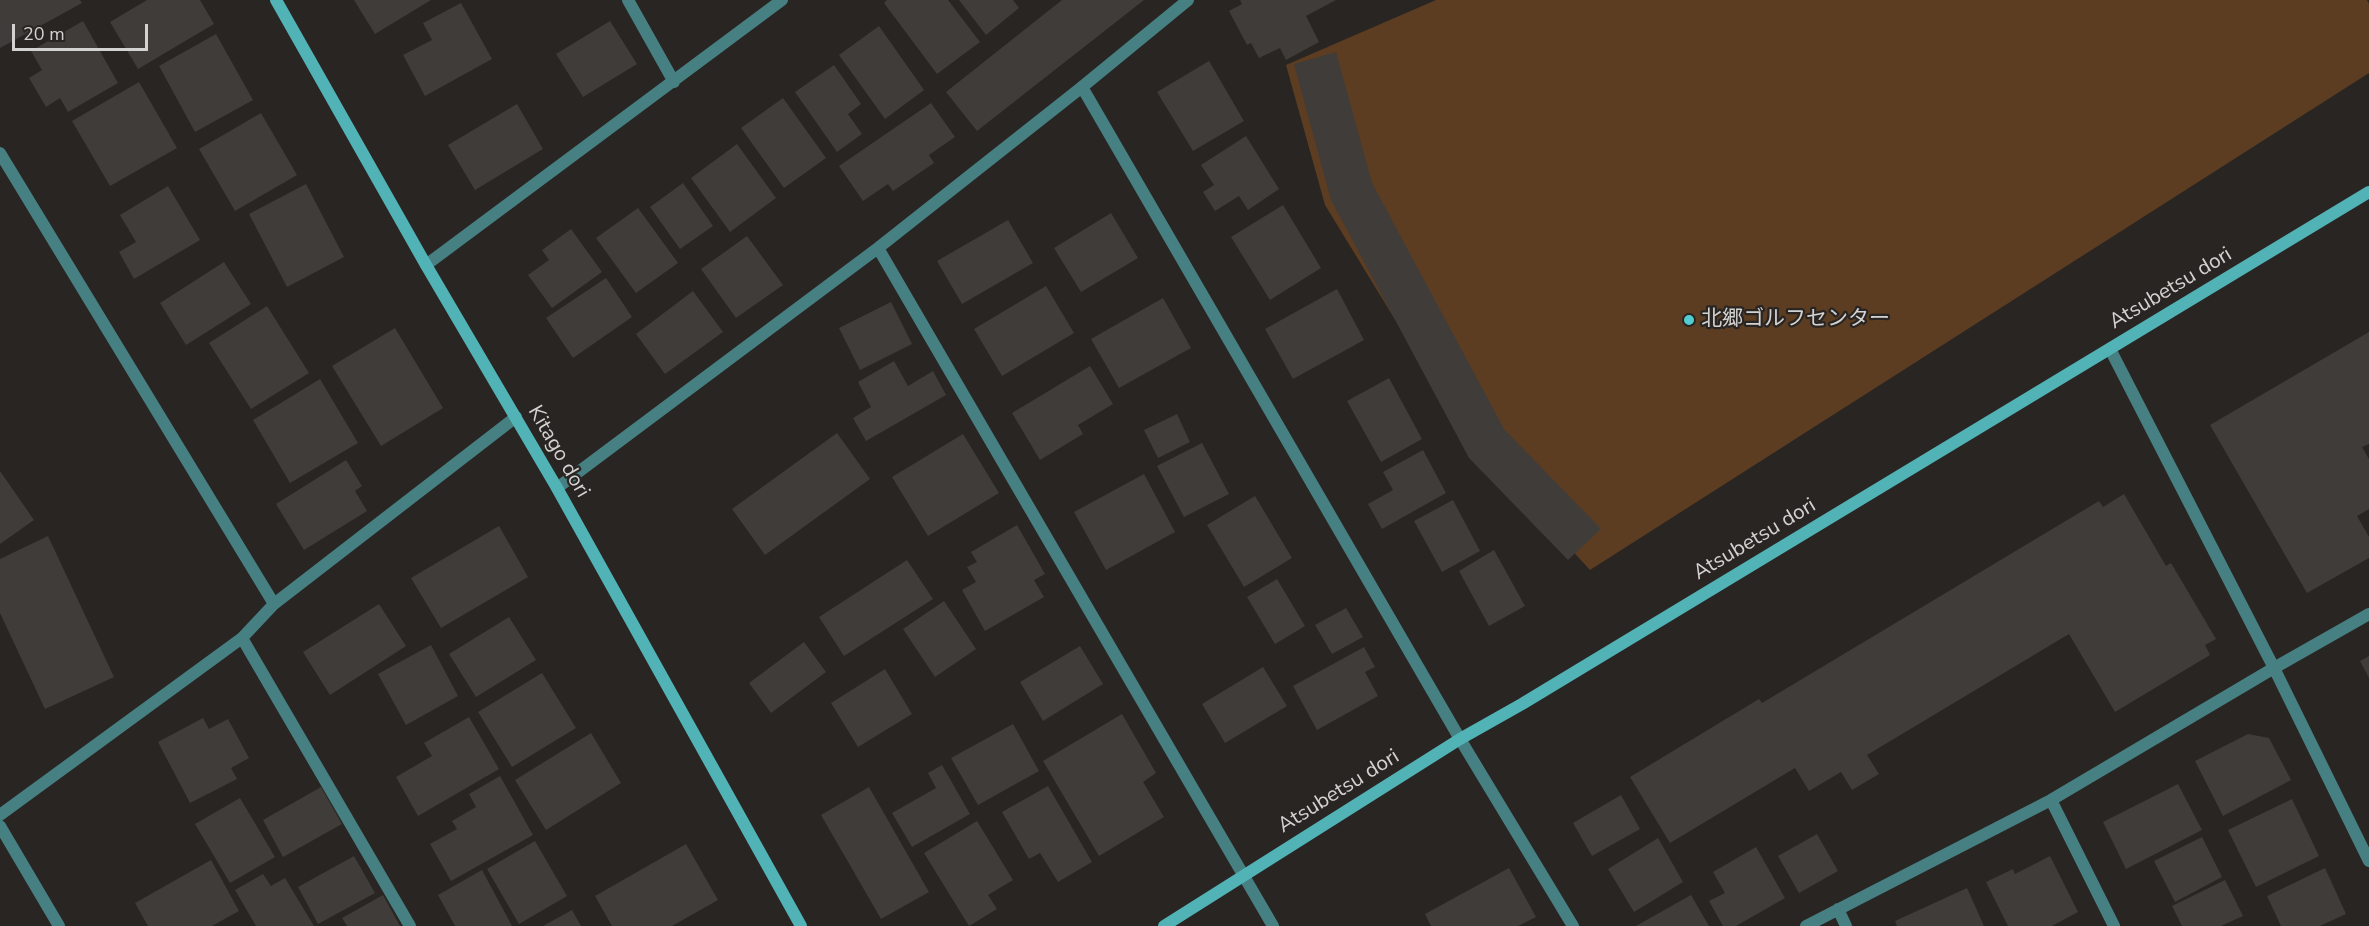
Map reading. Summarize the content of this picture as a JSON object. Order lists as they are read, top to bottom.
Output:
{
  "streets": {
    "street": ["Atsubetsu dori", "Kitago dori"]
  },
  "places": ["北郷ゴルフセンター"],
  "scale_bar": "20 m"
}
